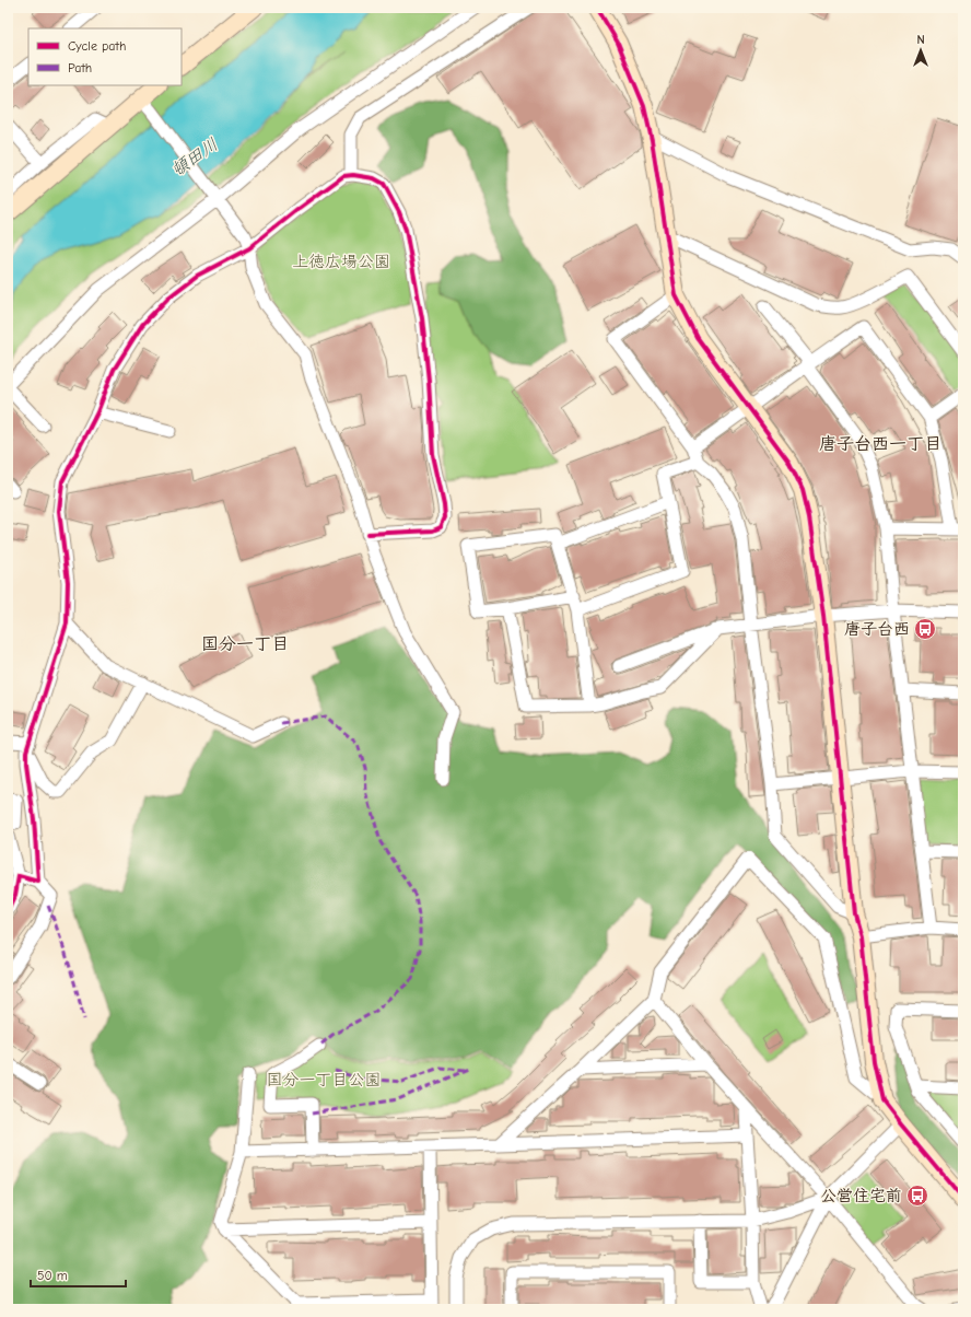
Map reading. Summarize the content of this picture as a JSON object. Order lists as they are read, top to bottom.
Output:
{
  "districts": ["唐子台西一丁目", "国分一丁目"],
  "water": ["頓田川"],
  "parks": ["上徳広場公園", "国分一丁目公園"],
  "places": {
    "bus stop": ["唐子台西", "公営住宅前"]
  },
  "legend": ["Cycle path", "Path"],
  "scale_bar": "50 m",
  "north": "top"
}
